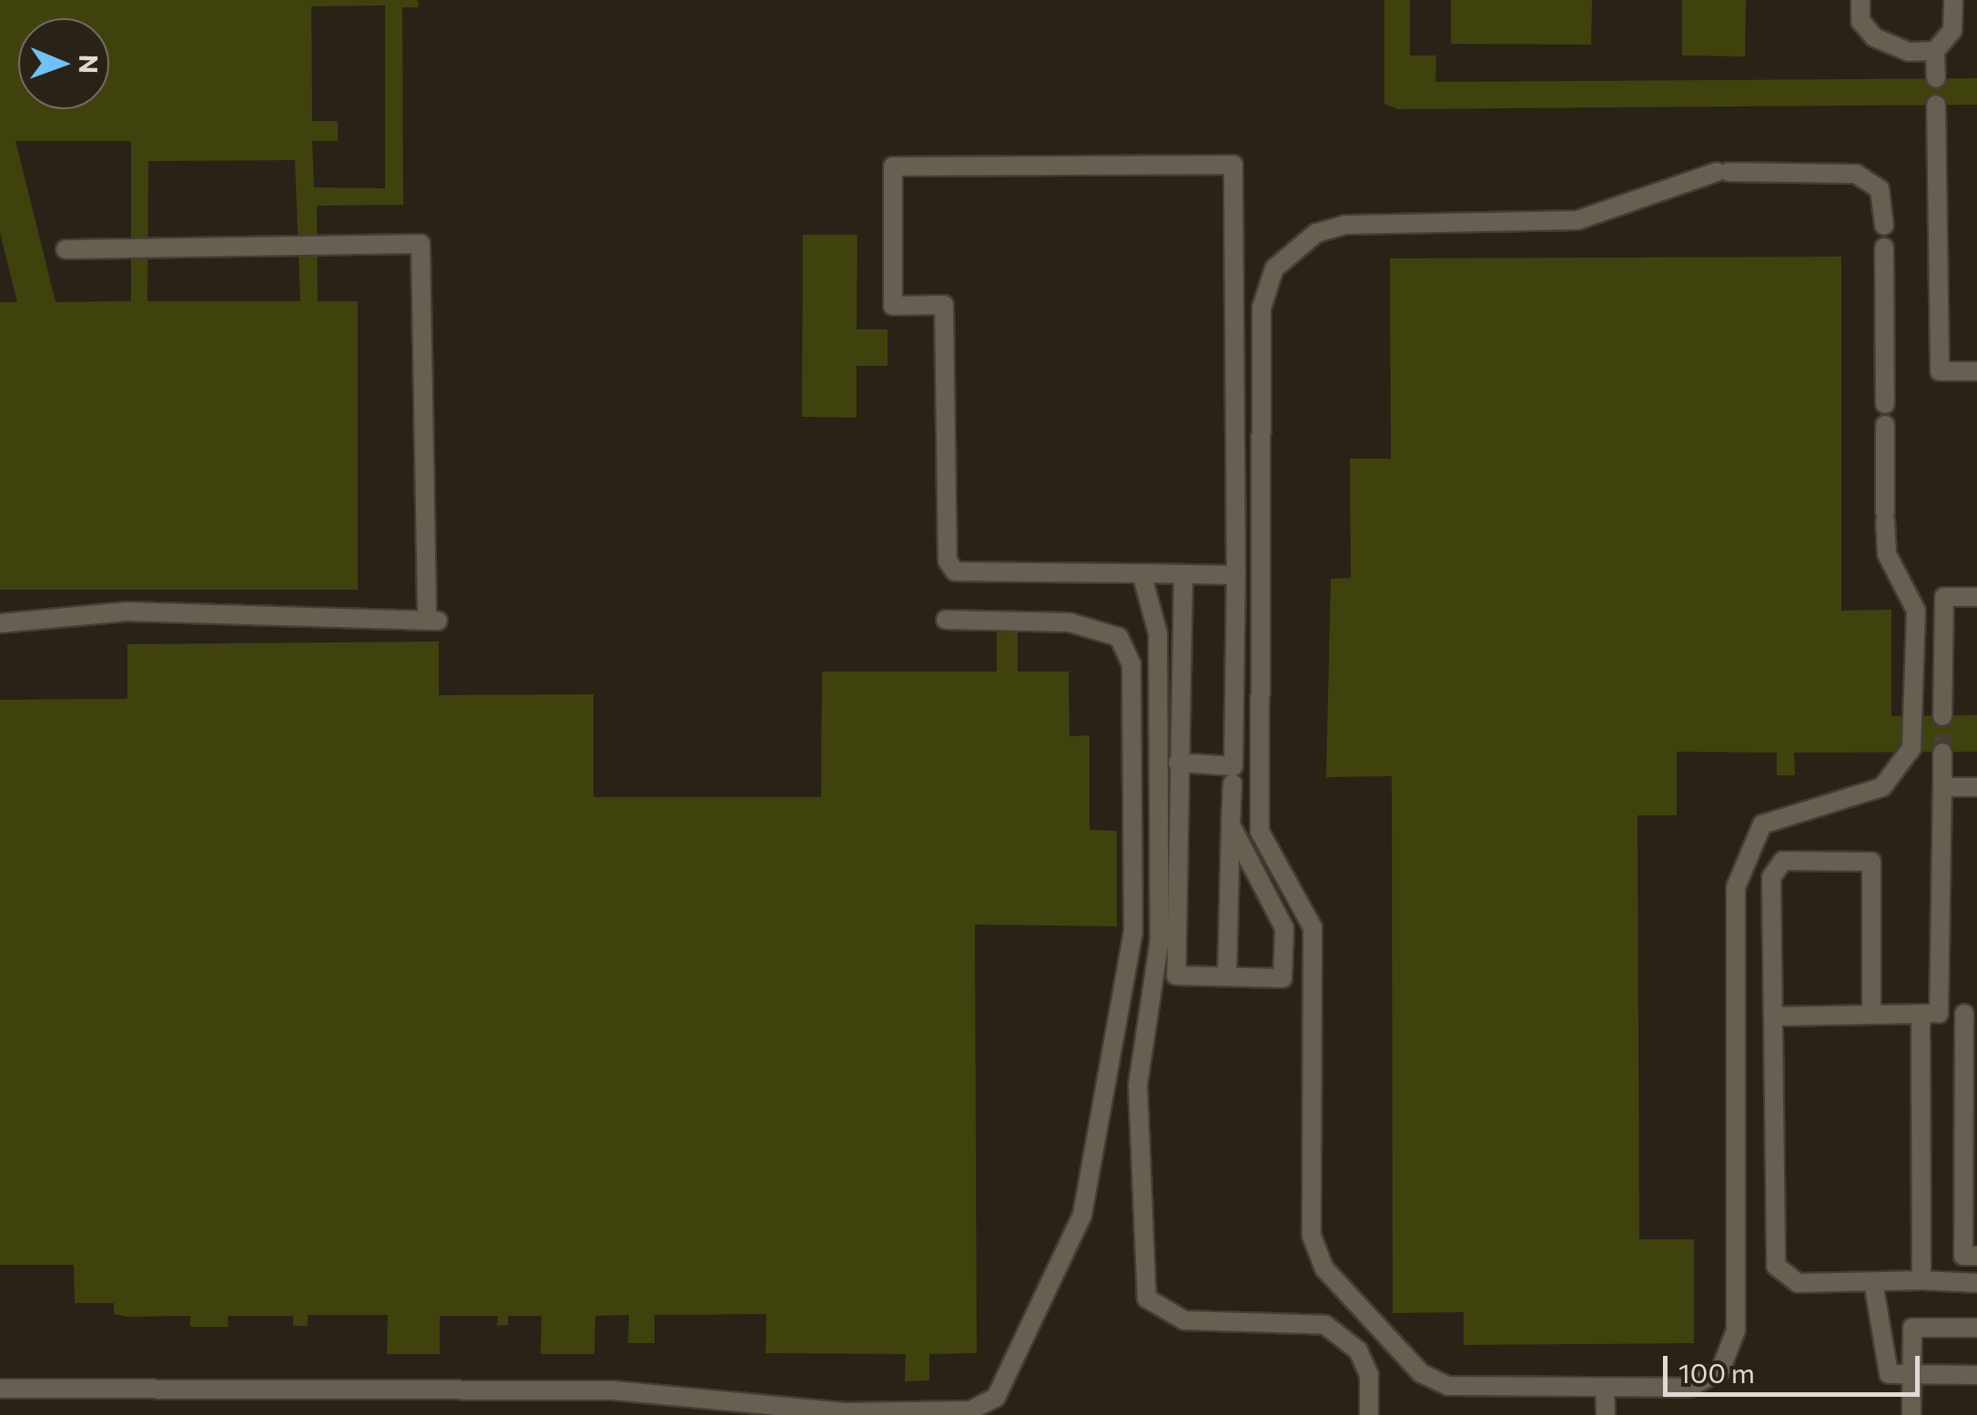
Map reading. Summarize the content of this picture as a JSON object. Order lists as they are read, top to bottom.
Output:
{
  "scale_bar": "100 m",
  "north": "right"
}
